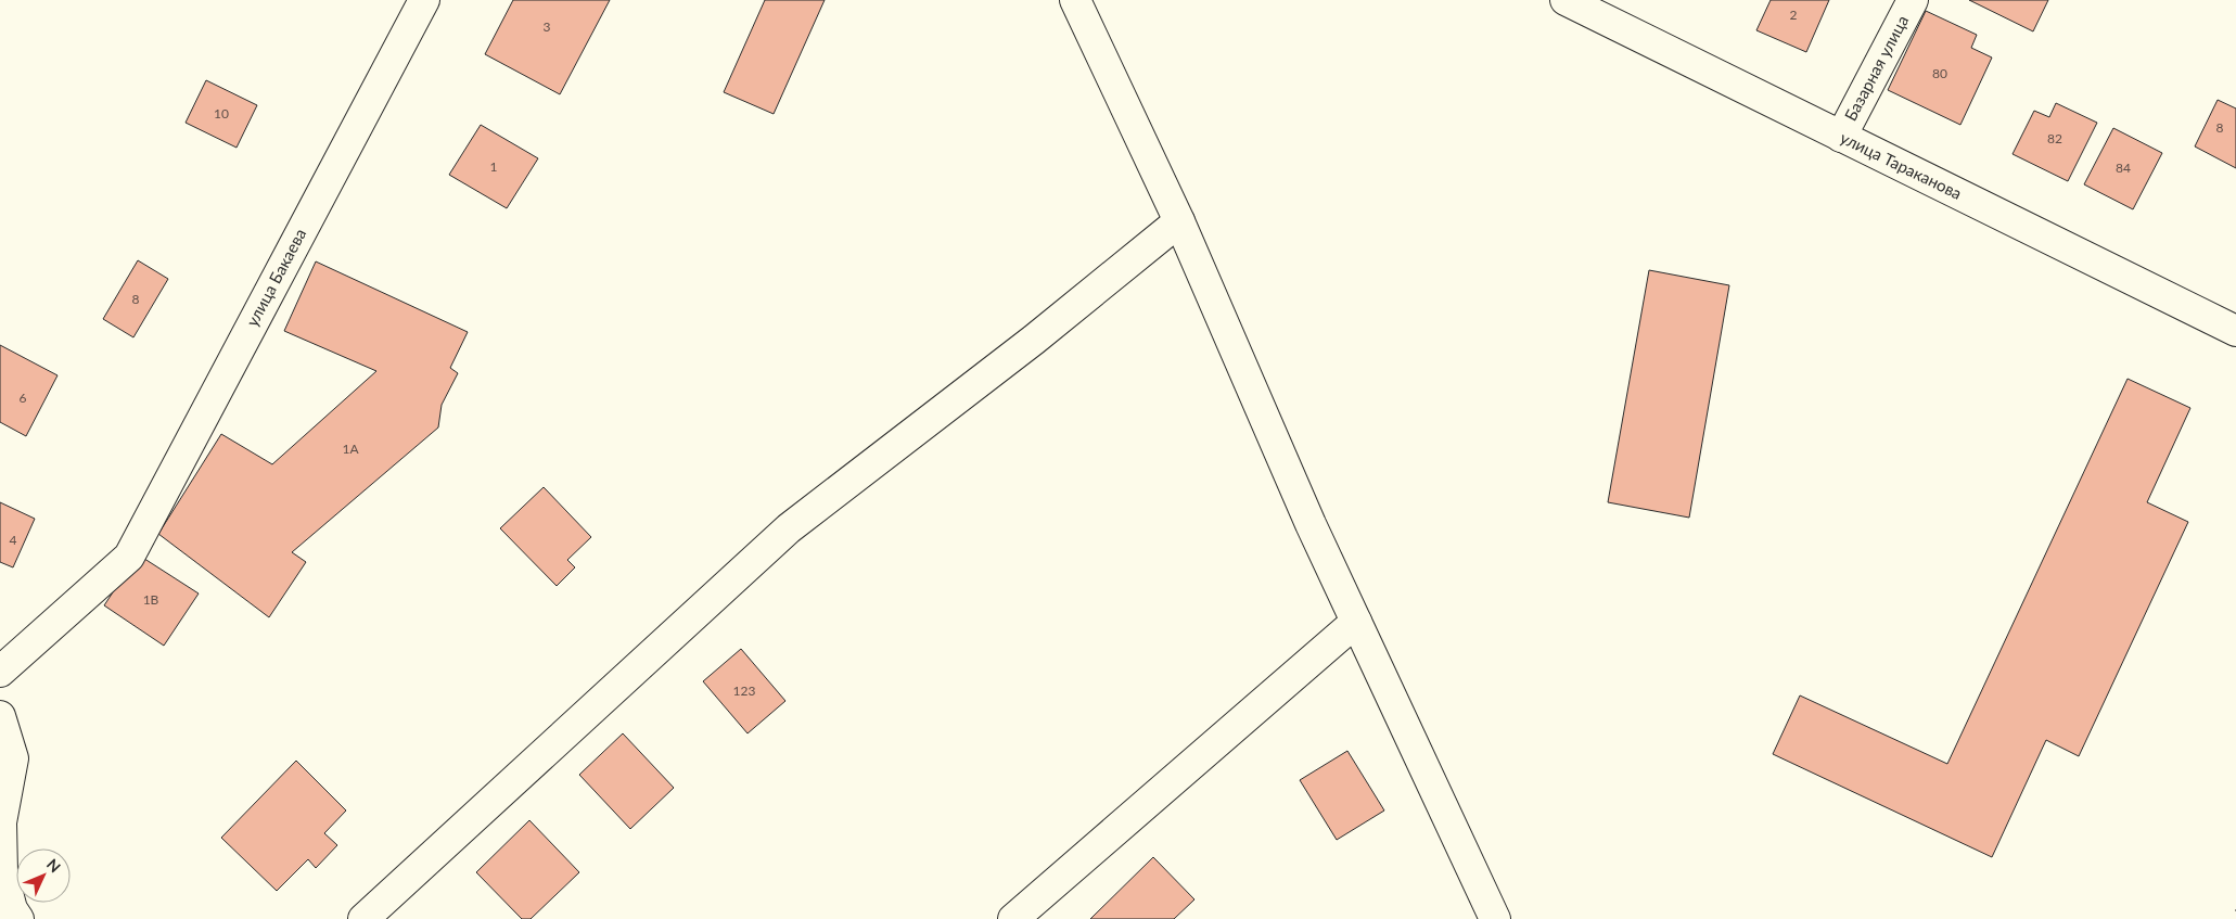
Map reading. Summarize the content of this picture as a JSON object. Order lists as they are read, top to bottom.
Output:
{
  "streets": {
    "street": ["Базарная улица", "улица Тараканова", "улица Бакаева"]
  },
  "crossings": [
    ["Базарная улица", "улица Тараканова"]
  ],
  "house_numbers": [
    "2",
    "3",
    "80",
    "10",
    "8",
    "82",
    "1",
    "84",
    "8",
    "6",
    "1А",
    "4",
    "1В",
    "123"
  ],
  "north": "top right"
}
